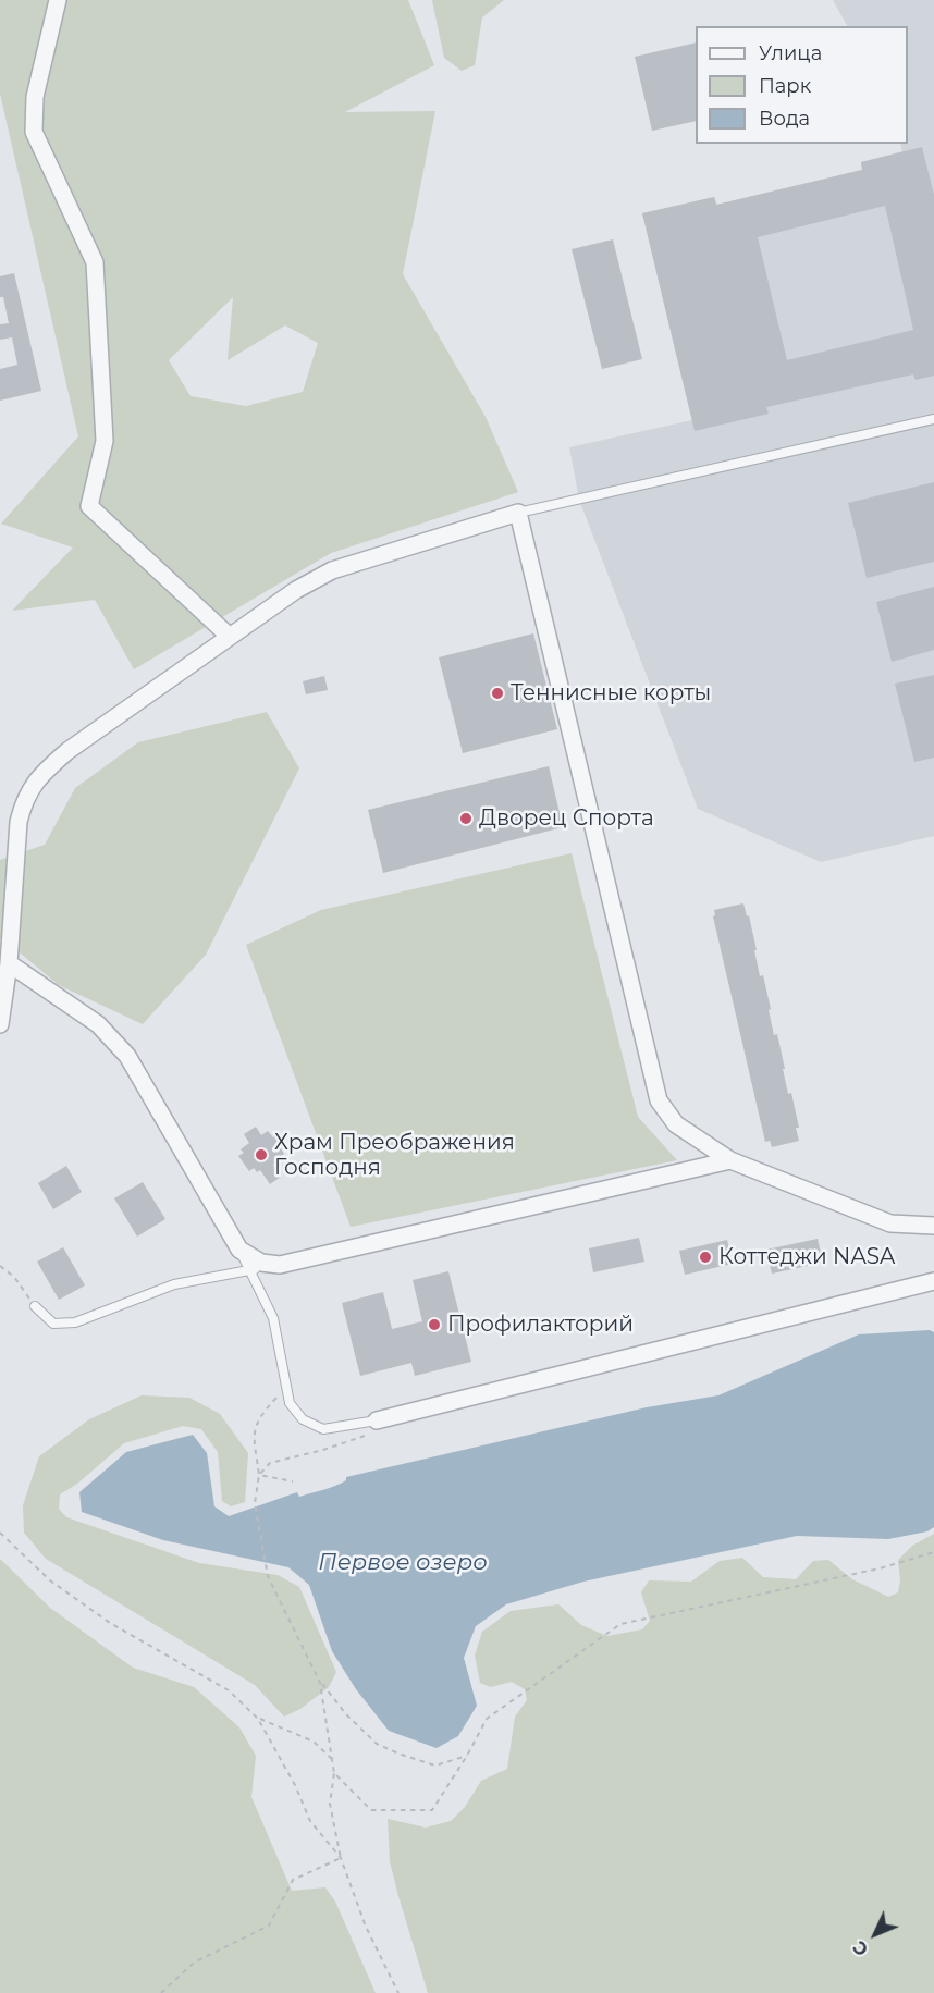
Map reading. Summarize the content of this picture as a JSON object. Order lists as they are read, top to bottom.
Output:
{
  "water": ["Первое озеро"],
  "places": [
    "Теннисные корты",
    "Дворец Спорта",
    "Храм Преображения Господня",
    "Коттеджи NASA",
    "Профилакторий"
  ],
  "legend": ["Улица", "Парк", "Вода"],
  "north": "bottom left"
}
